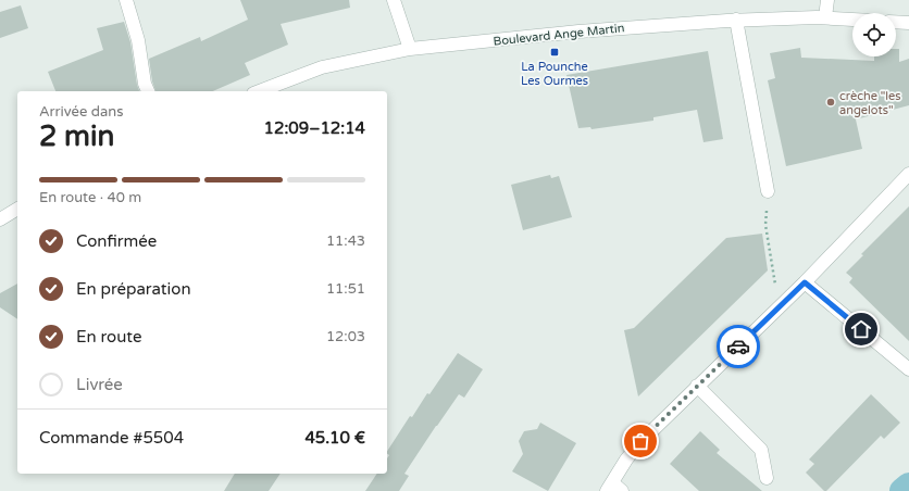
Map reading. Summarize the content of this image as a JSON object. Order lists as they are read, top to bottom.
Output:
{
  "streets": {
    "street": ["Boulevard Ange Martin"]
  },
  "places": {
    "transit": ["La Pounche Les Ourmes"],
    "other": ["crèche \"les angelots\""]
  },
  "page": {
    "heading": ["2 min", "Arrivée dans", "12:09–12:14"],
    "panel": ["Commande #5504", "45.10 €"],
    "bar": "En route · 40 m",
    "list": [
      ["Confirmée", "11:43"],
      ["En préparation", "11:51"],
      ["En route", "12:03"],
      "Livrée"
    ]
  }
}
